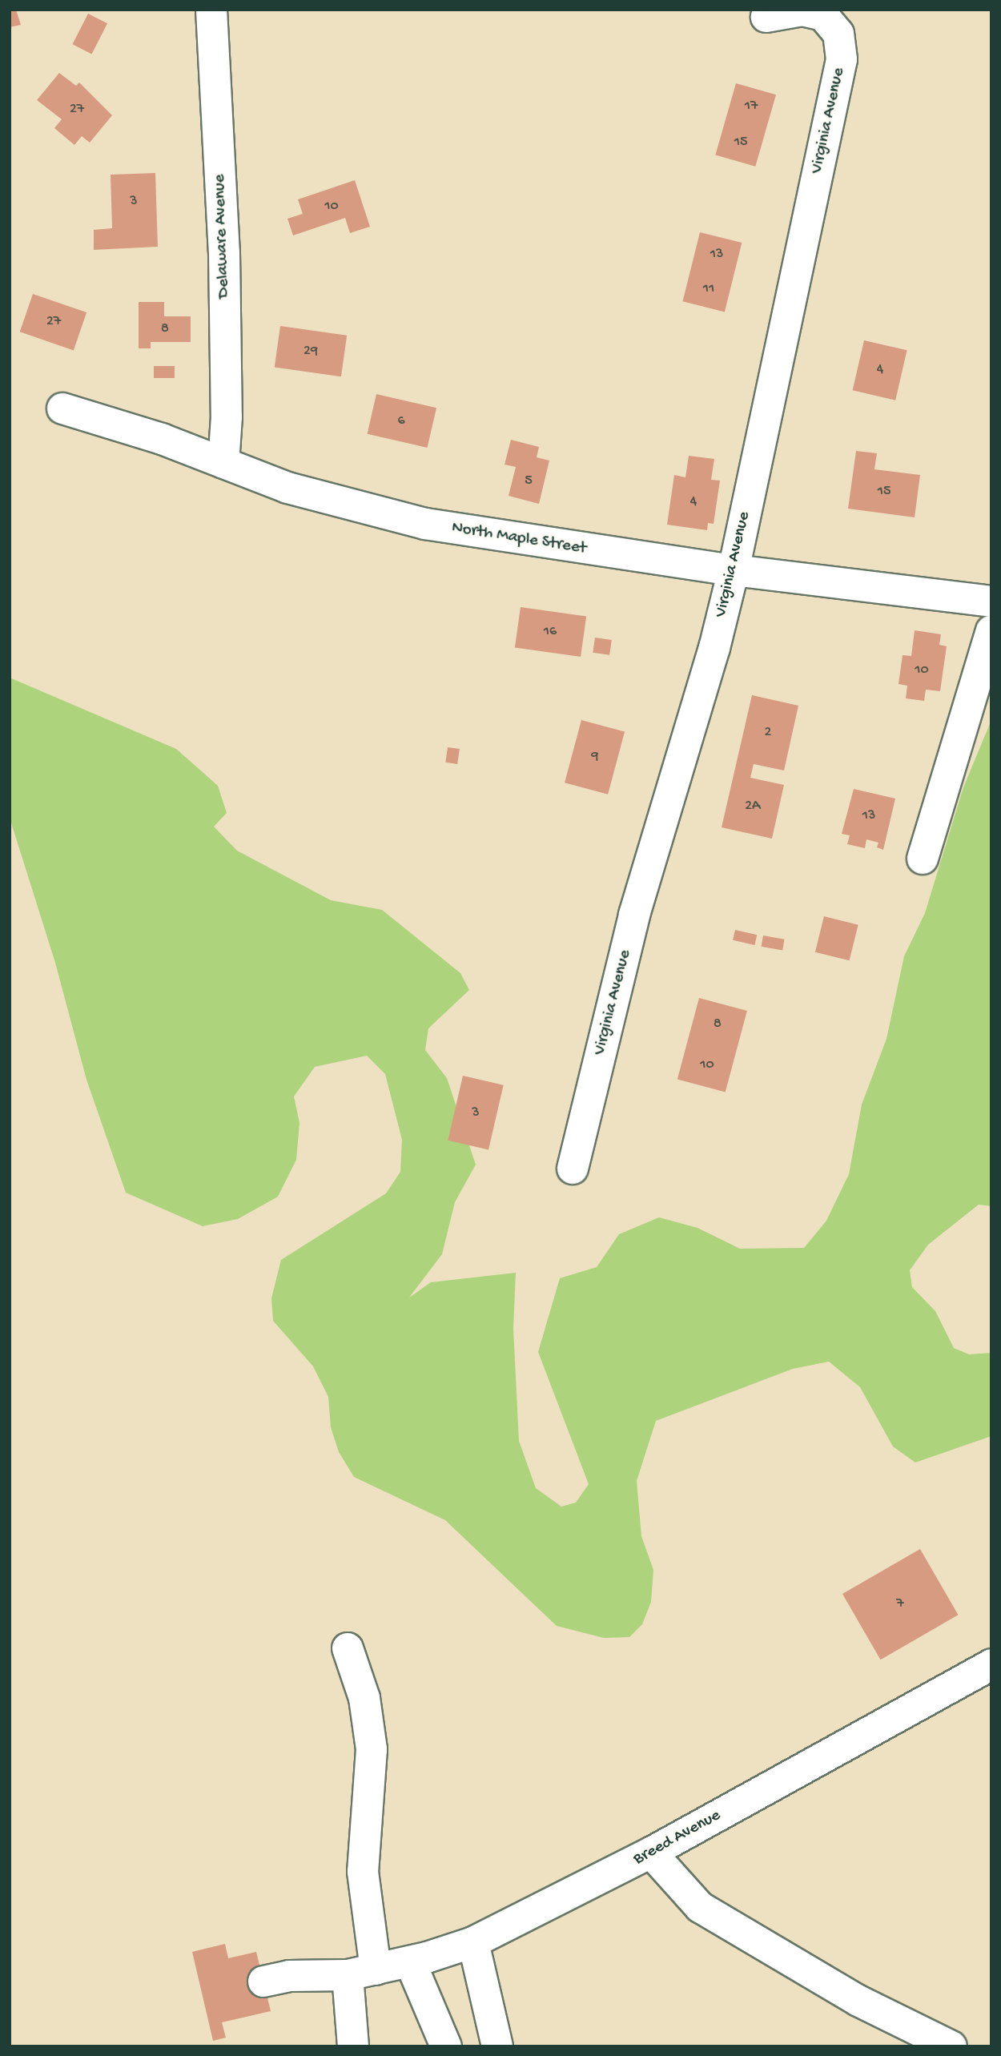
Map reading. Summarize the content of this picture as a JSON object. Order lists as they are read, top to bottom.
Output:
{
  "streets": {
    "street": [
      "Virginia Avenue",
      "Delaware Avenue",
      "North Maple Street",
      "Breed Avenue"
    ]
  },
  "crossings": [
    ["Virginia Avenue", "North Maple Street"],
    ["Delaware Avenue", "North Maple Street"]
  ],
  "house_numbers": [
    "17",
    "27",
    "15",
    "3",
    "10",
    "13",
    "11",
    "27",
    "8",
    "29",
    "4",
    "6",
    "5",
    "15",
    "4",
    "16",
    "10",
    "2",
    "9",
    "2A",
    "13",
    "8",
    "10",
    "3",
    "7"
  ]
}
